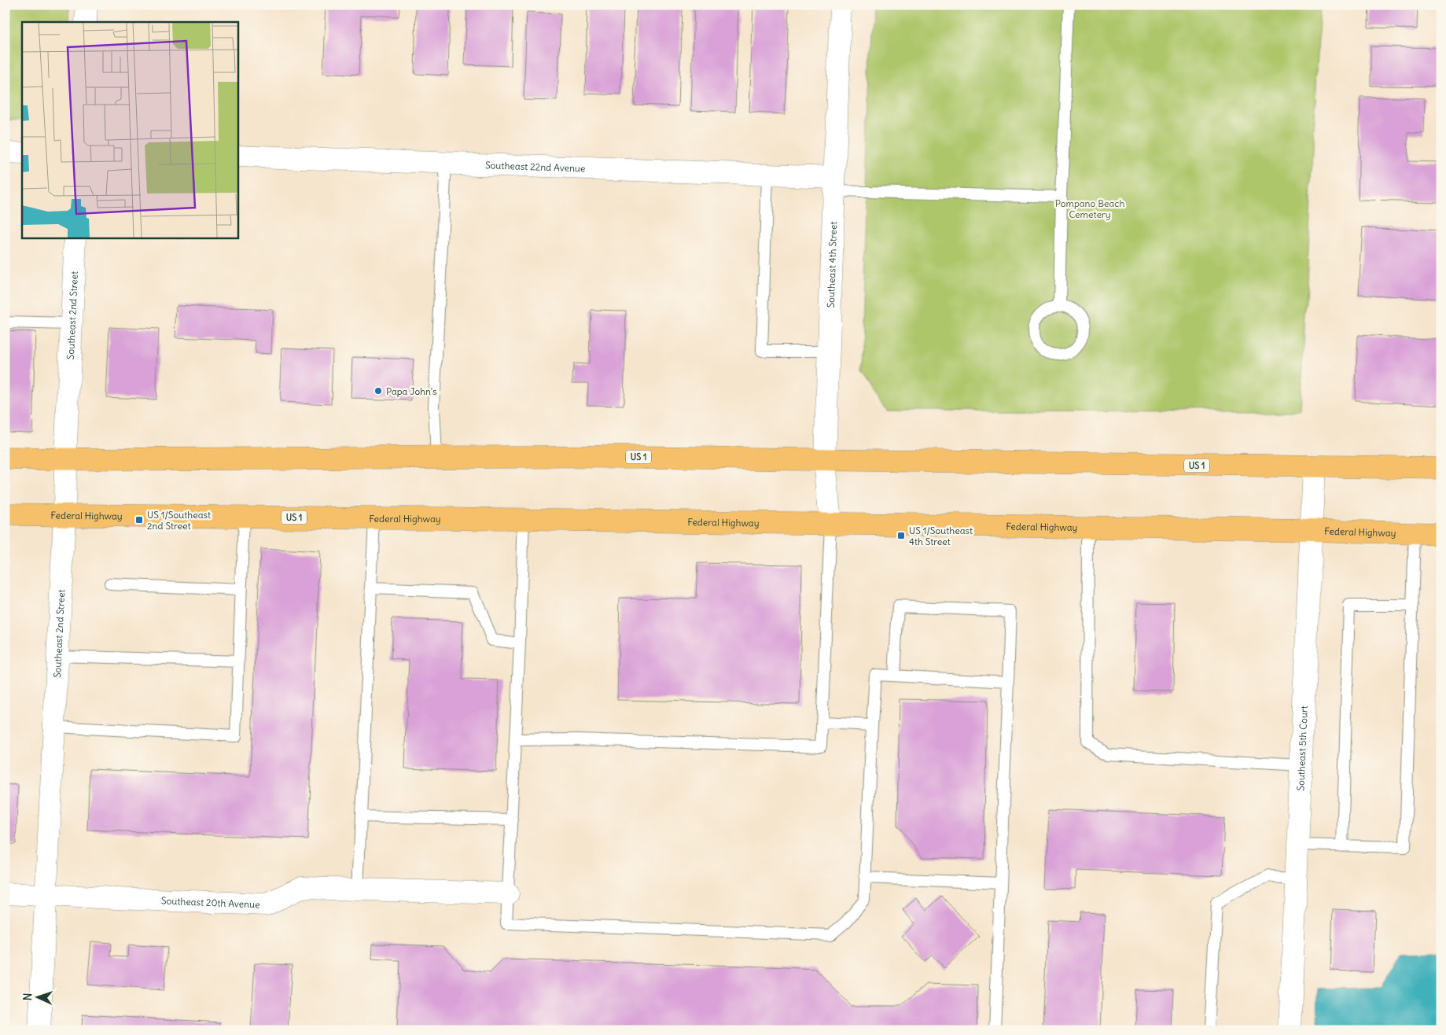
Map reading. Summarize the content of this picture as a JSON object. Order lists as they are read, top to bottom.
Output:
{
  "streets": {
    "main road": ["US 1", "Federal Highway"],
    "street": [
      "Southeast 22nd Avenue",
      "Southeast 4th Street",
      "Southeast 2nd Street",
      "Southeast 5th Court",
      "Southeast 20th Avenue"
    ]
  },
  "crossings": [
    ["Southeast 22nd Avenue", "Southeast 4th Street"],
    ["Southeast 4th Street", "US 1"],
    ["Southeast 4th Street", "Federal Highway"],
    ["Southeast 2nd Street", "US 1"],
    ["Southeast 2nd Street", "Federal Highway"],
    ["Southeast 2nd Street", "Southeast 20th Avenue"],
    ["US 1", "Southeast 5th Court"],
    ["Federal Highway", "Southeast 5th Court"]
  ],
  "parks": ["Pompano Beach Cemetery"],
  "places": {
    "other": ["Papa John's"],
    "transit": ["US 1/Southeast 2nd Street", "US 1/Southeast 4th Street"]
  },
  "north": "left"
}
